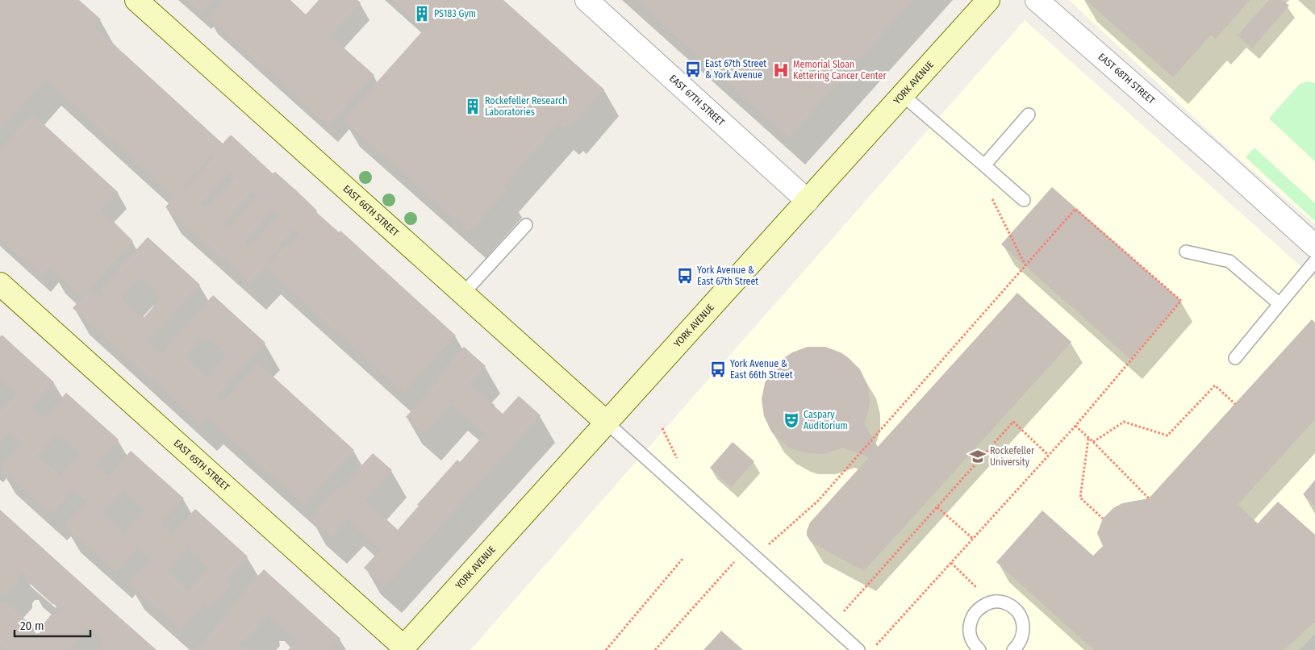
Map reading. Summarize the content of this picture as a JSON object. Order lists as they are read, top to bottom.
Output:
{
  "streets": {
    "street": [
      "EAST 68TH STREET",
      "YORK AVENUE",
      "EAST 67TH STREET",
      "EAST 66TH STREET",
      "EAST 65TH STREET"
    ]
  },
  "crossings": [
    ["YORK AVENUE", "EAST 67TH STREET"],
    ["YORK AVENUE", "EAST 66TH STREET"],
    ["YORK AVENUE", "EAST 65TH STREET"]
  ],
  "places": {
    "building": ["PS183 Gym", "Rockefeller Research Laboratories"],
    "bus stop": ["East 67th Street & York Avenue", "York Avenue & East 67th Street", "York Avenue & East 66th Street"],
    "hospital": ["Memorial Sloan Kettering Cancer Center"],
    "theatre": ["Caspary Auditorium"],
    "school or university": ["Rockefeller University"]
  },
  "scale_bar": "20 m"
}
